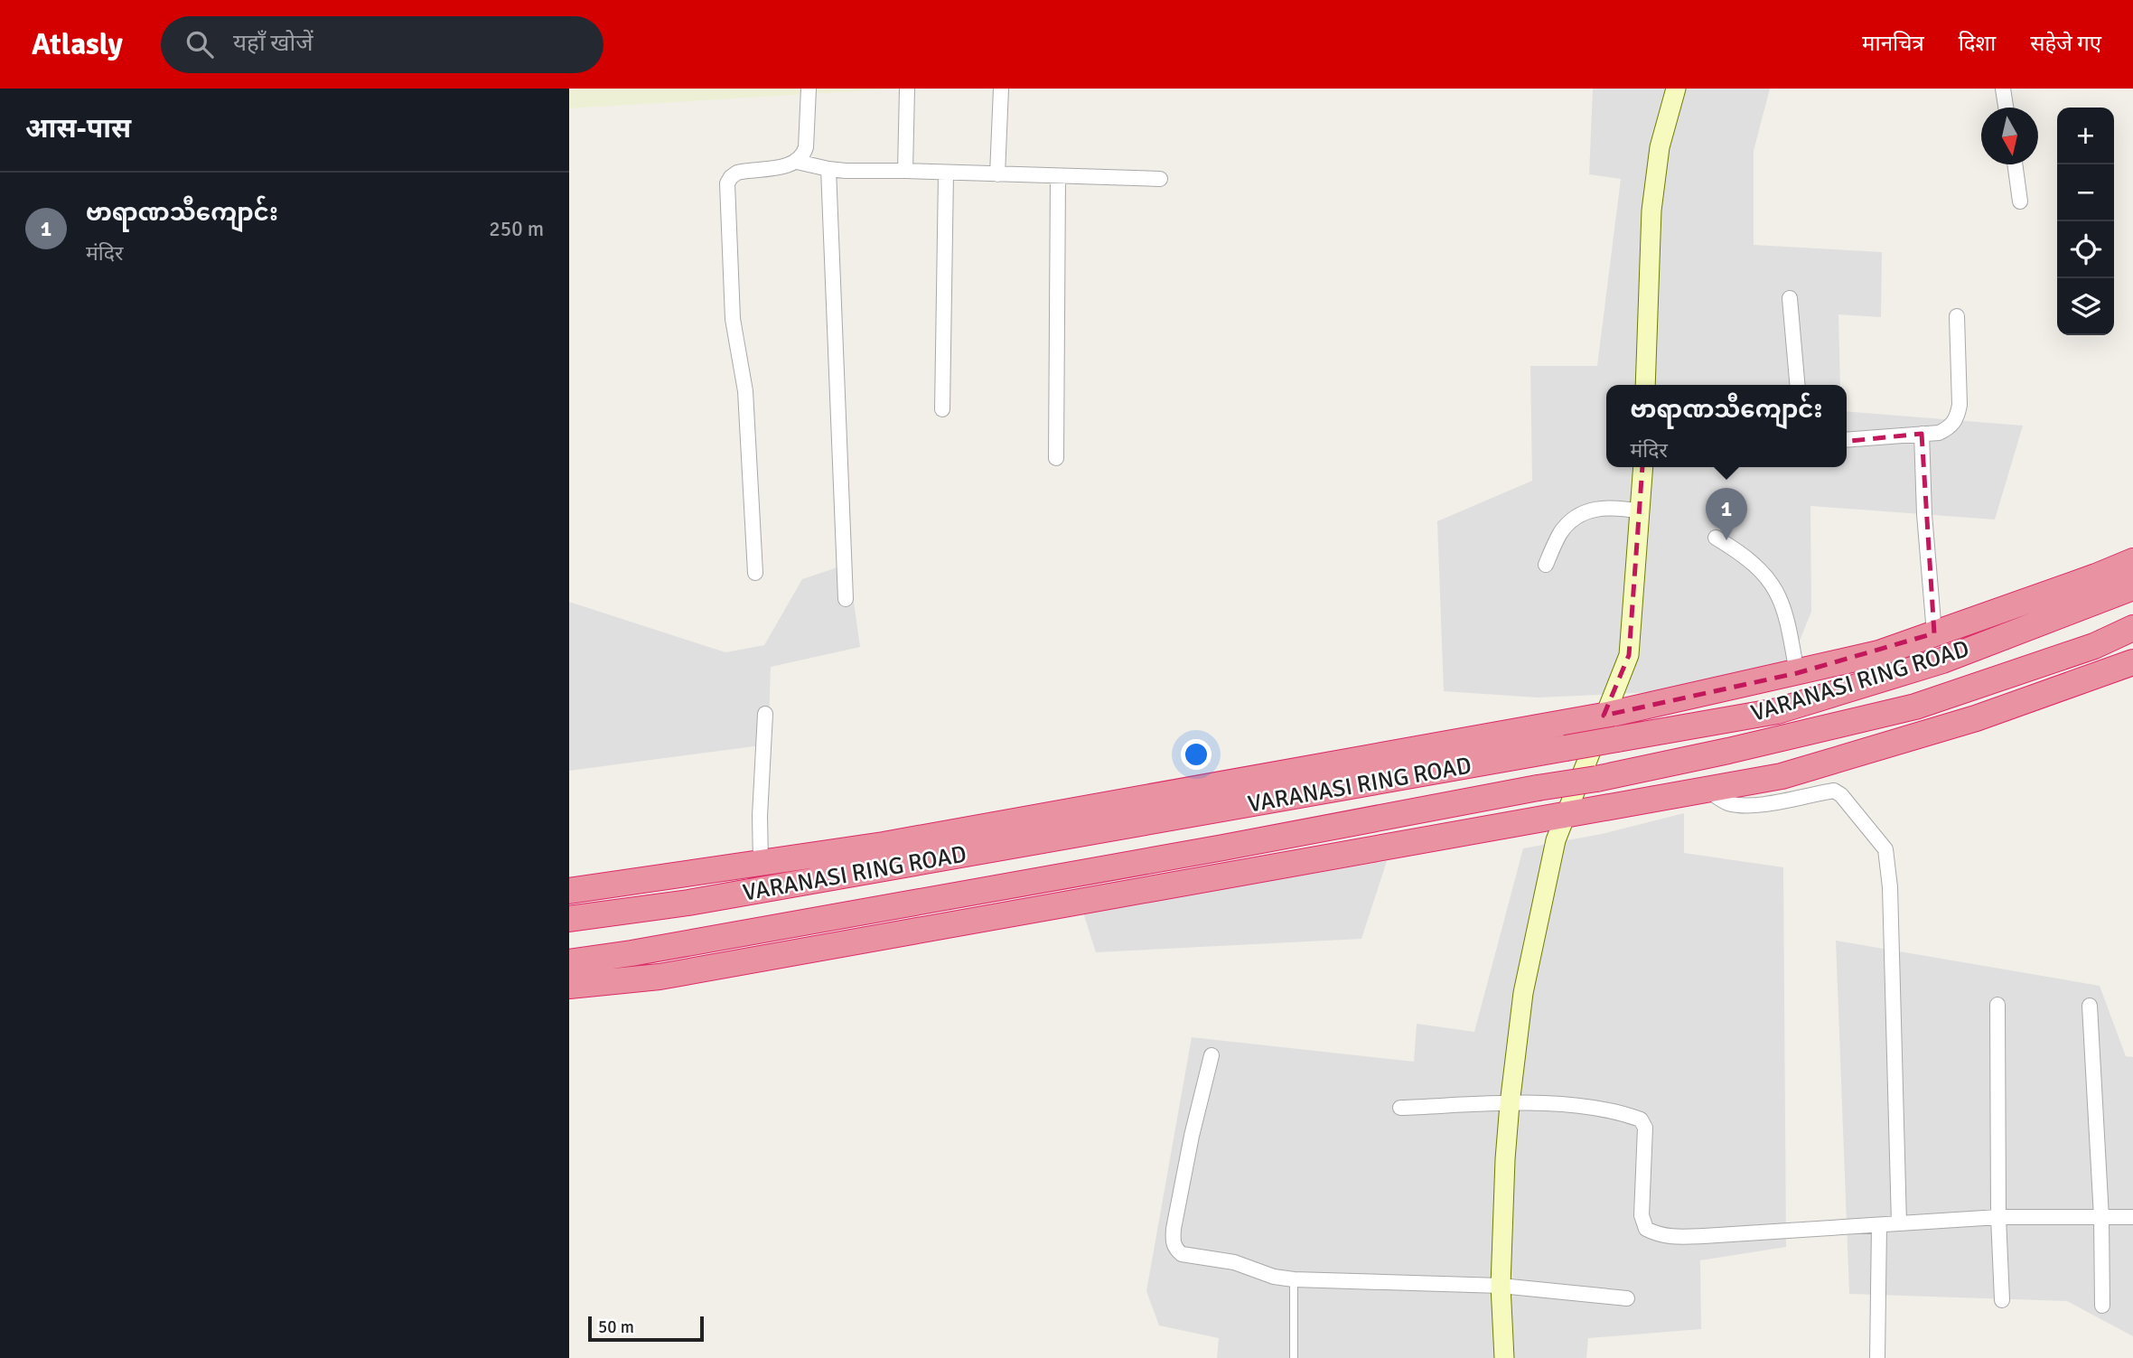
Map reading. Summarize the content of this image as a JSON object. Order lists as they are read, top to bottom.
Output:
{
  "streets": {
    "highway": ["VARANASI RING ROAD"]
  },
  "scale_bar": "50 m",
  "north": "bottom",
  "page": {
    "header": "Atlasly",
    "search": "यहाँ खोजें",
    "nav": ["मानचित्र", "दिशा", "सहेजे गए"],
    "heading": "आस-पास",
    "map_buttons": ["+", "−"],
    "list": [
      {
        "mark": "1",
        "name": "ဗာရာဏသီကျောင်း",
        "note": "मंदिर",
        "value": "250 m"
      }
    ],
    "popup": ["ဗာရာဏသီကျောင်း", "मंदिर"],
    "pins": "1",
    "scale": "50 m"
  }
}
